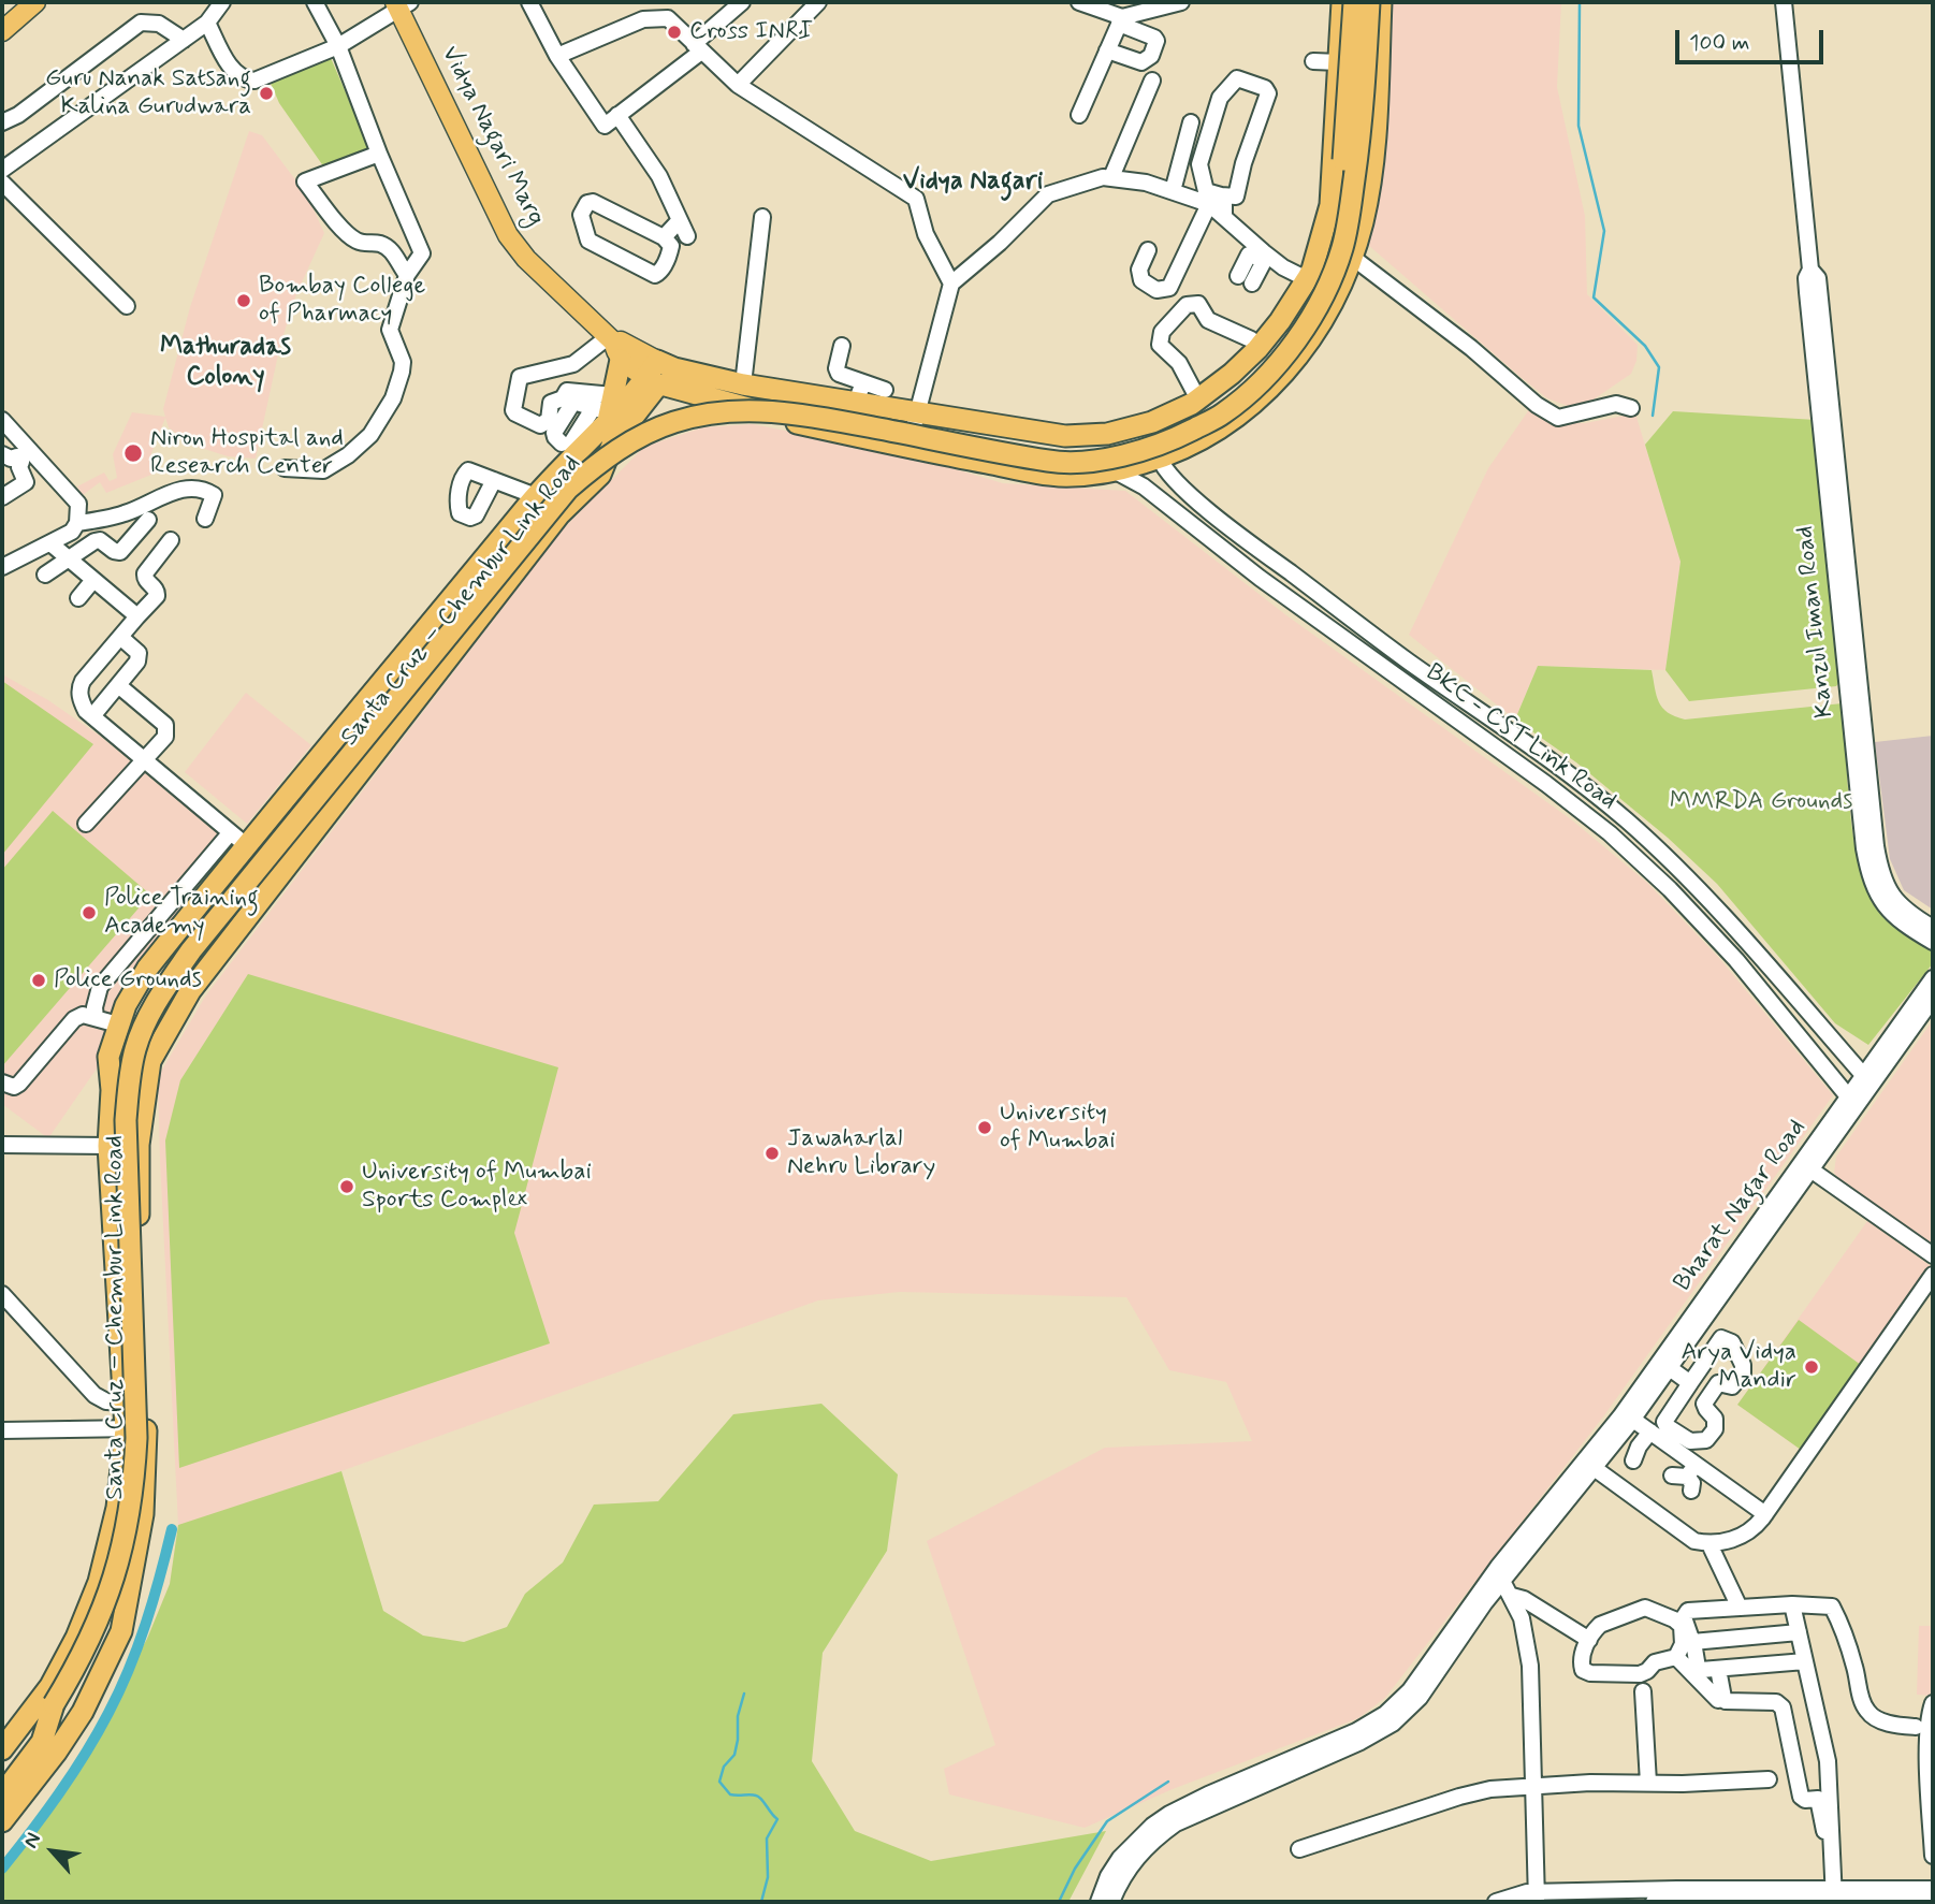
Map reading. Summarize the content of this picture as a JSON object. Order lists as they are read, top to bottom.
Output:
{
  "streets": {
    "highway": ["Santa Cruz – Chembur Link Road"],
    "main road": ["Vidya Nagari Marg"],
    "street": ["Kanzul Iman Road", "BKC - CST Link Road", "Bharat Nagar Road"]
  },
  "crossings": [
    ["Vidya Nagari Marg", "Santa Cruz – Chembur Link Road"],
    ["BKC - CST Link Road", "Bharat Nagar Road"]
  ],
  "districts": ["Vidya Nagari", "Mathuradas Colony"],
  "parks": ["MMRDA Grounds"],
  "places": [
    "Cross INRI",
    "Guru Nanak Satsang Kalina Gurudwara",
    "Bombay College of Pharmacy",
    "Niron Hospital and Research Center",
    "Police Training Academy",
    "Police Grounds",
    "University of Mumbai",
    "Jawaharlal Nehru Library",
    "University of Mumbai Sports Complex",
    "Arya Vidya Mandir"
  ],
  "scale_bar": "100 m",
  "north": "top left"
}
